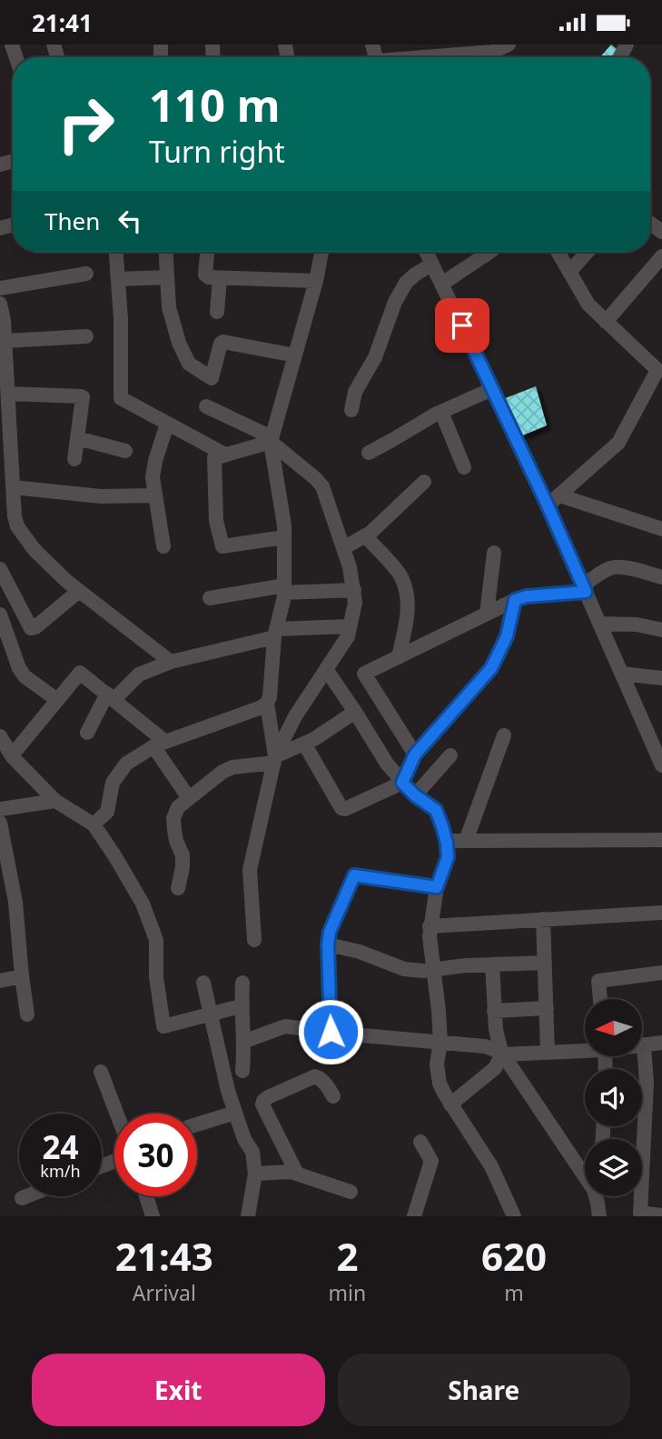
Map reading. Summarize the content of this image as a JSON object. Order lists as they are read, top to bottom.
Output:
{
  "north": "left",
  "page": {
    "status": "21:41",
    "turn": ["110 m", "Turn right"],
    "then": "Then",
    "speed": "24 km/h",
    "limit": "30",
    "eta": [
      "21:43",
      "Arrival",
      "2",
      "min",
      "620",
      "m"
    ],
    "buttons": ["Exit", "Share"]
  }
}
